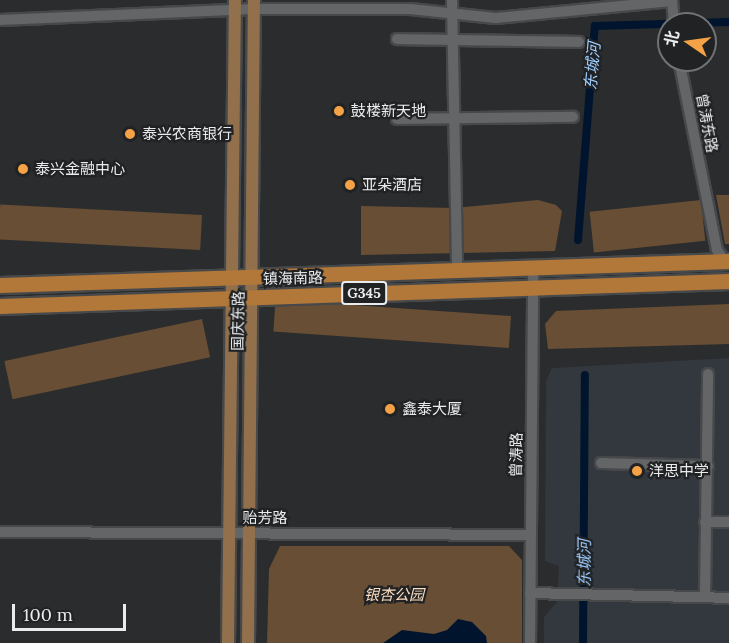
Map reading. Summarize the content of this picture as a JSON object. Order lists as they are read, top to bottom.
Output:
{
  "streets": {
    "highway": ["镇海南路", "G345"],
    "main road": ["国庆东路"],
    "street": ["曾涛东路", "曾涛路", "贻芳路"]
  },
  "crossings": [
    ["曾涛东路", "镇海南路"],
    ["镇海南路", "国庆东路"],
    ["镇海南路", "曾涛路"],
    ["国庆东路", "贻芳路"],
    ["曾涛路", "贻芳路"]
  ],
  "water": ["东城河"],
  "parks": ["银杏公园"],
  "places": [
    "鼓楼新天地",
    "泰兴农商银行",
    "泰兴金融中心",
    "亚朵酒店",
    "鑫泰大厦",
    "洋思中学"
  ],
  "scale_bar": "100 m",
  "north": "left"
}
